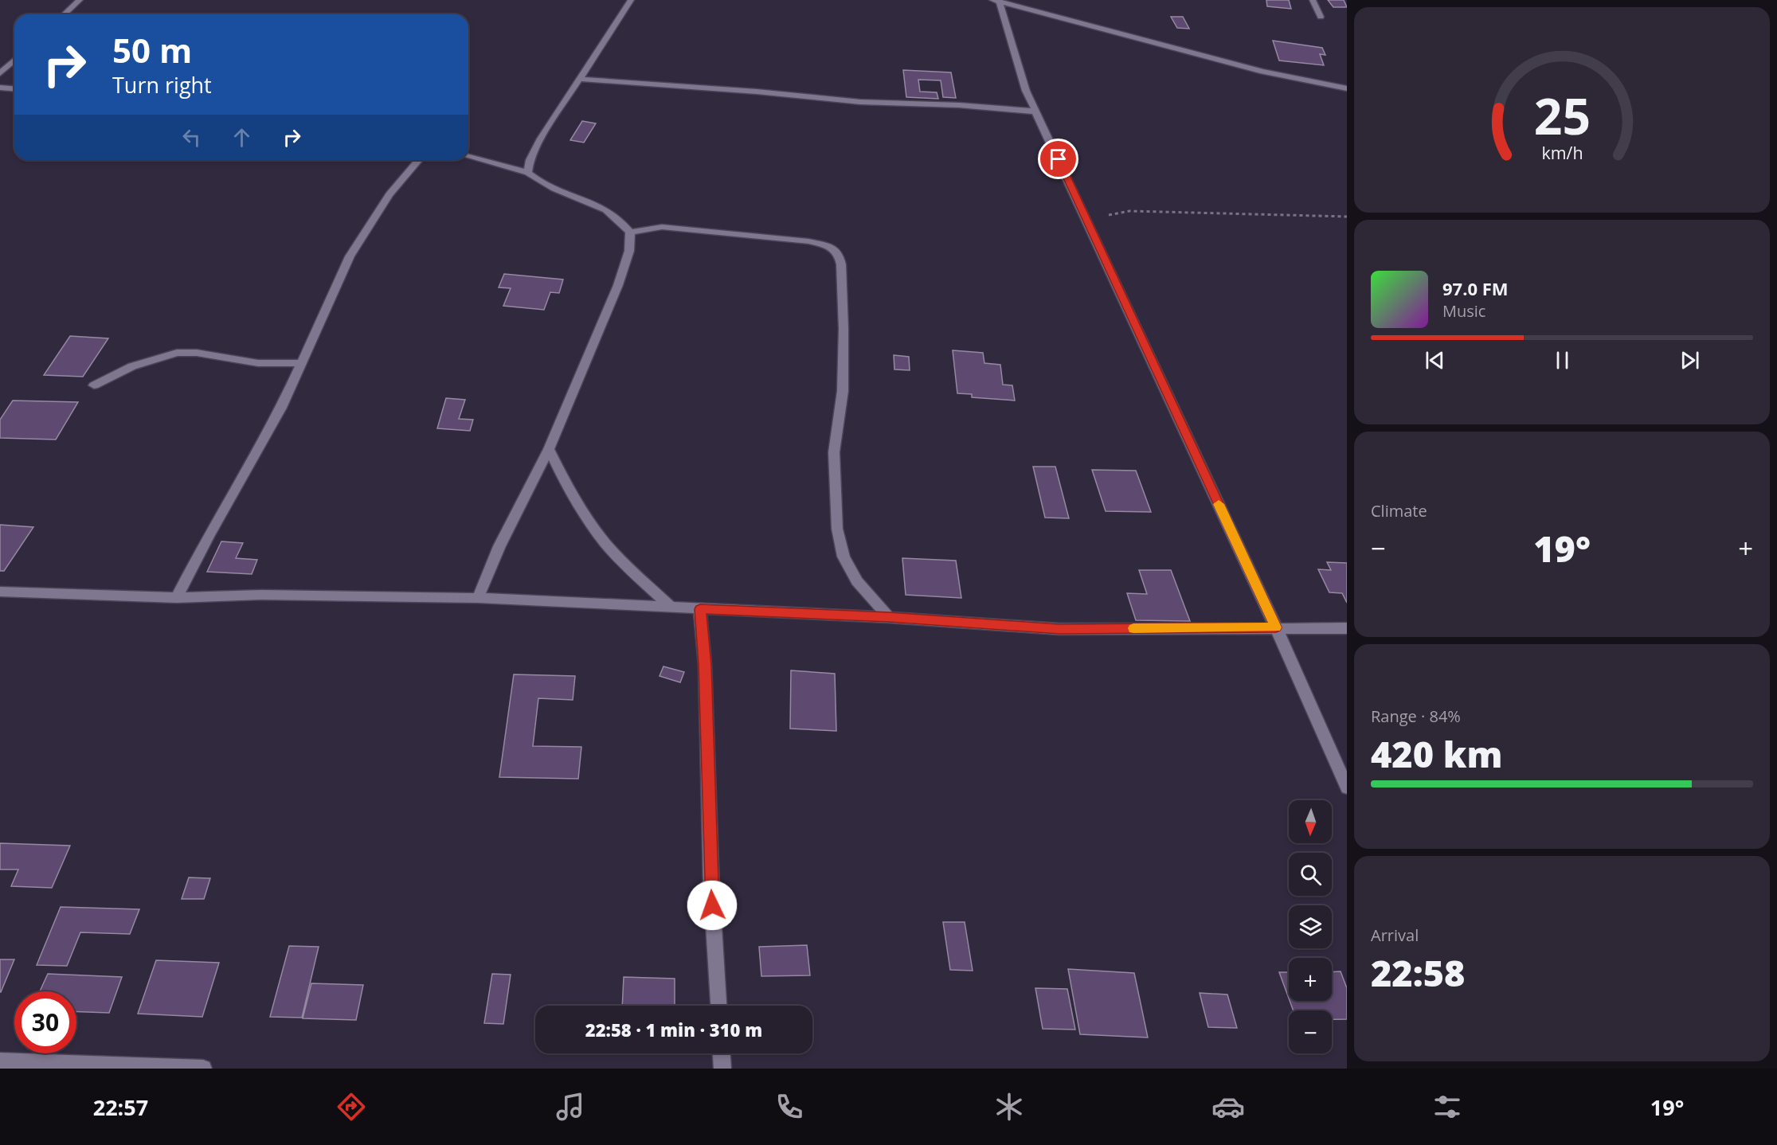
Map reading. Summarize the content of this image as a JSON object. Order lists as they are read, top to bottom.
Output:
{
  "north": "bottom",
  "page": {
    "turn": ["50 m", "Turn right"],
    "song": ["97.0 FM", "Music"],
    "tile": [
      "Climate",
      ["Range · 84%", "420 km"],
      ["Arrival", "22:58"]
    ],
    "heat": ["−", "19°", "+"],
    "map_buttons": ["+", "−"],
    "limit": "30",
    "trip": "22:58 · 1 min · 310 m",
    "tabs": ["22:57", "19°"],
    "gauge": ["25", "km/h"]
  }
}
